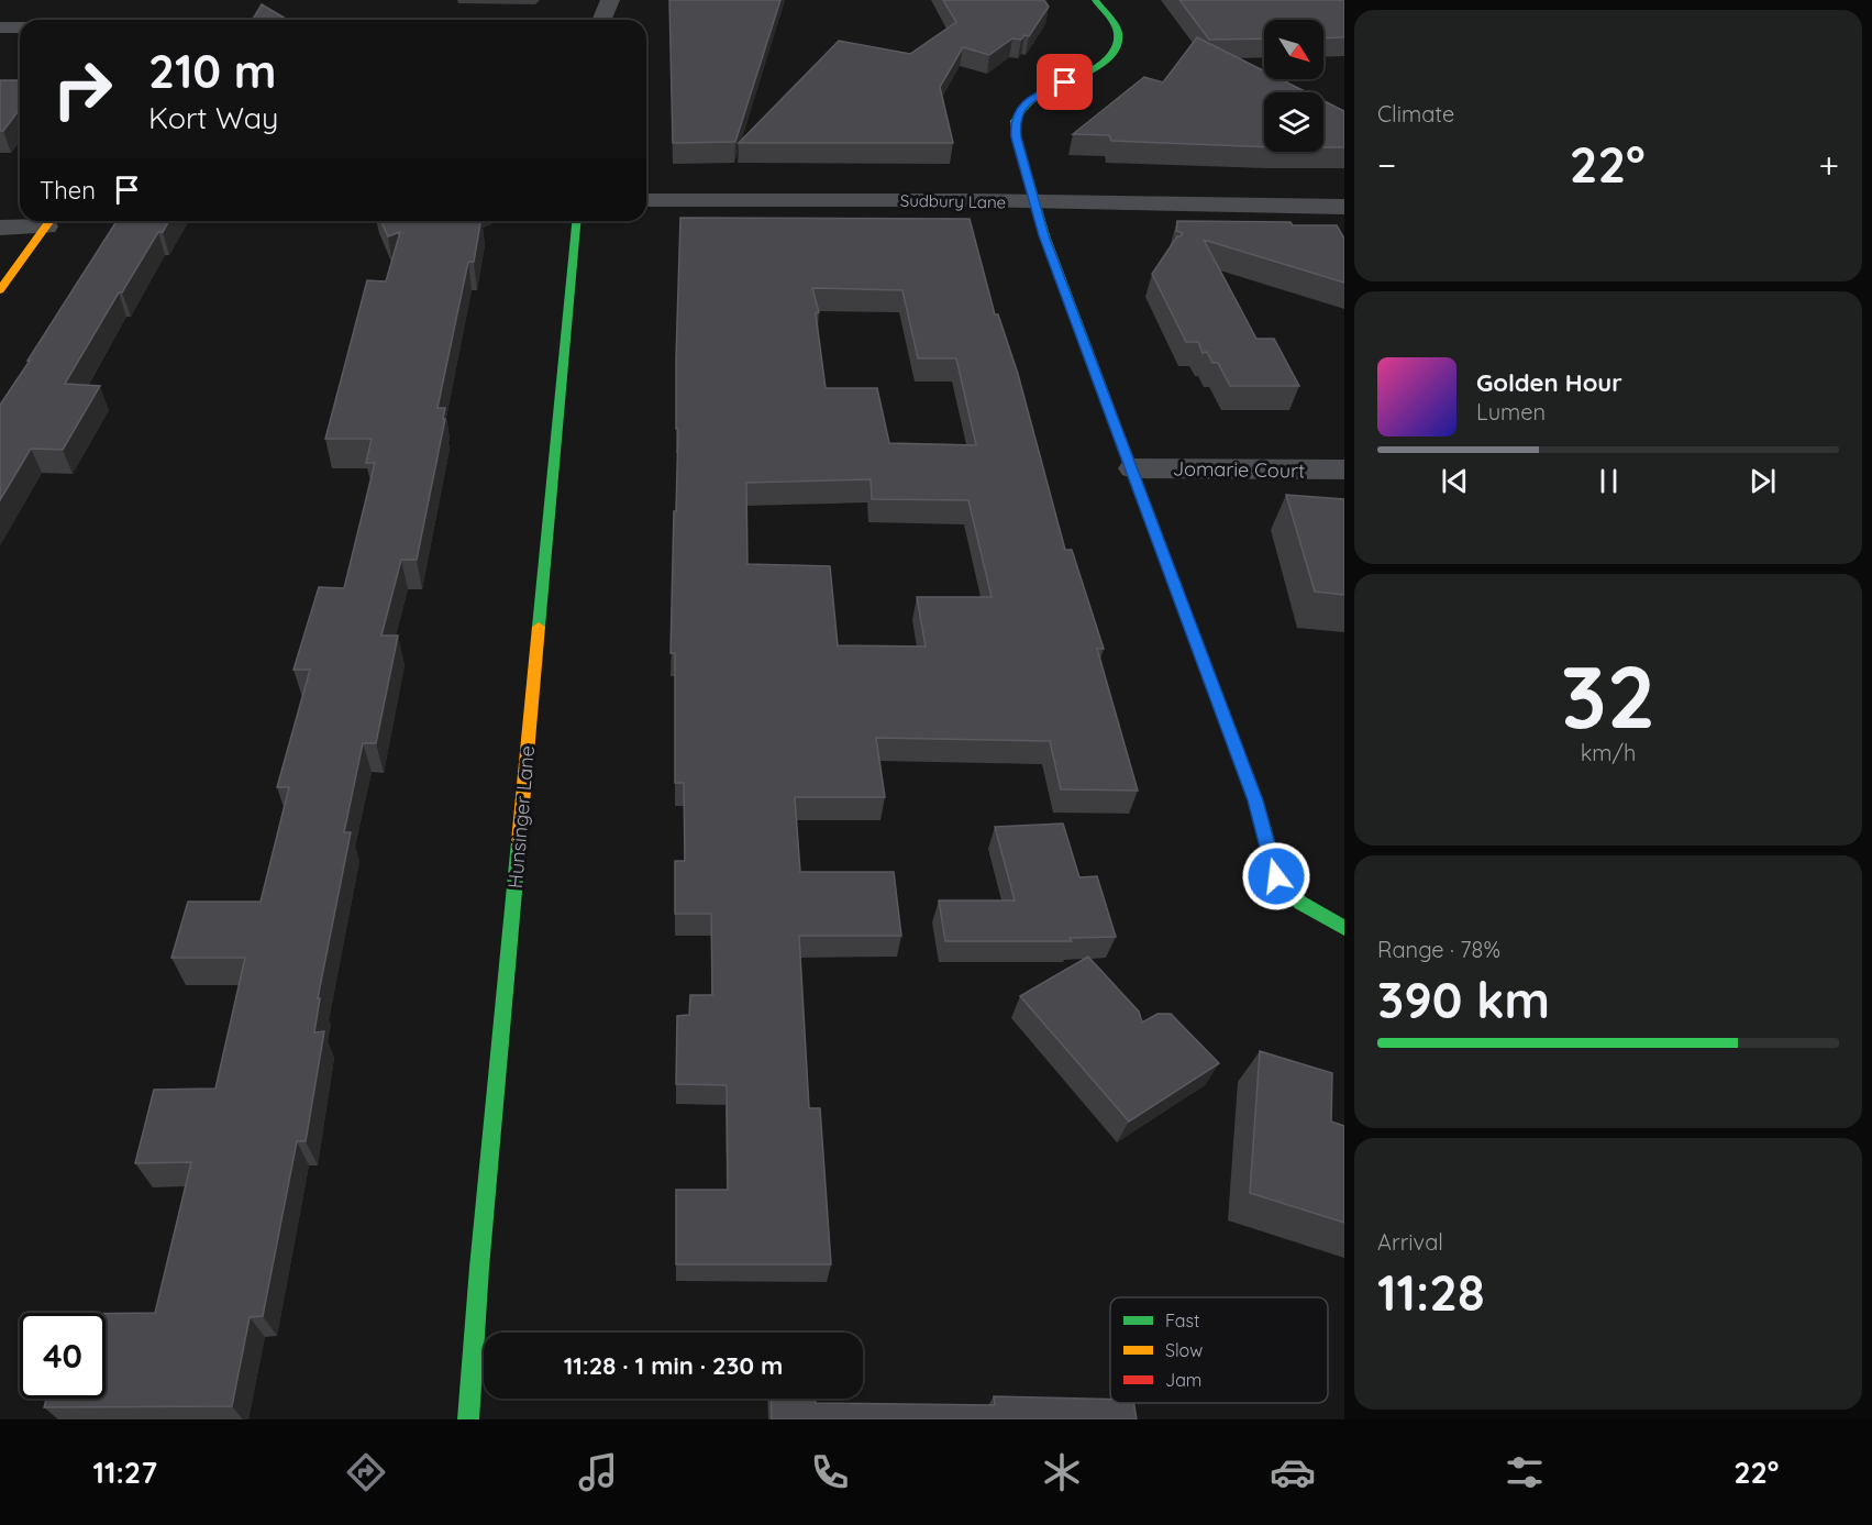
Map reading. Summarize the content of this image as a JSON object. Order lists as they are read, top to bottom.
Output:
{
  "streets": {
    "street": ["Sudbury Lane", "Jomarie Court", "Hunsinger Lane"]
  },
  "legend": ["Fast", "Slow", "Jam"],
  "north": "bottom right",
  "page": {
    "tile": [
      "Climate",
      ["32", "km/h"],
      ["Range · 78%", "390 km"],
      ["Arrival", "11:28"]
    ],
    "turn": ["210 m", "Kort Way"],
    "heat": ["−", "22°", "+"],
    "then": "Then",
    "song": ["Golden Hour", "Lumen"],
    "limit": "40",
    "trip": "11:28 · 1 min · 230 m",
    "tabs": ["11:27", "22°"]
  }
}
